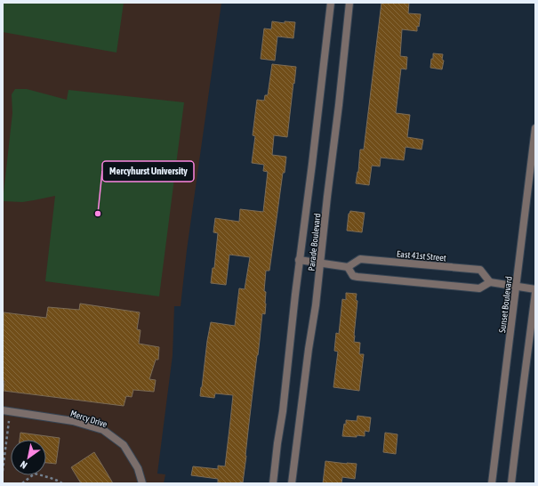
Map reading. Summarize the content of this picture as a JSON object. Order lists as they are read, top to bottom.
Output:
{
  "streets": {
    "street": [
      "Parade Boulevard",
      "East 41st Street",
      "Sunset Boulevard",
      "Mercy Drive"
    ]
  },
  "places": ["Mercyhurst University"],
  "north": "bottom left"
}
